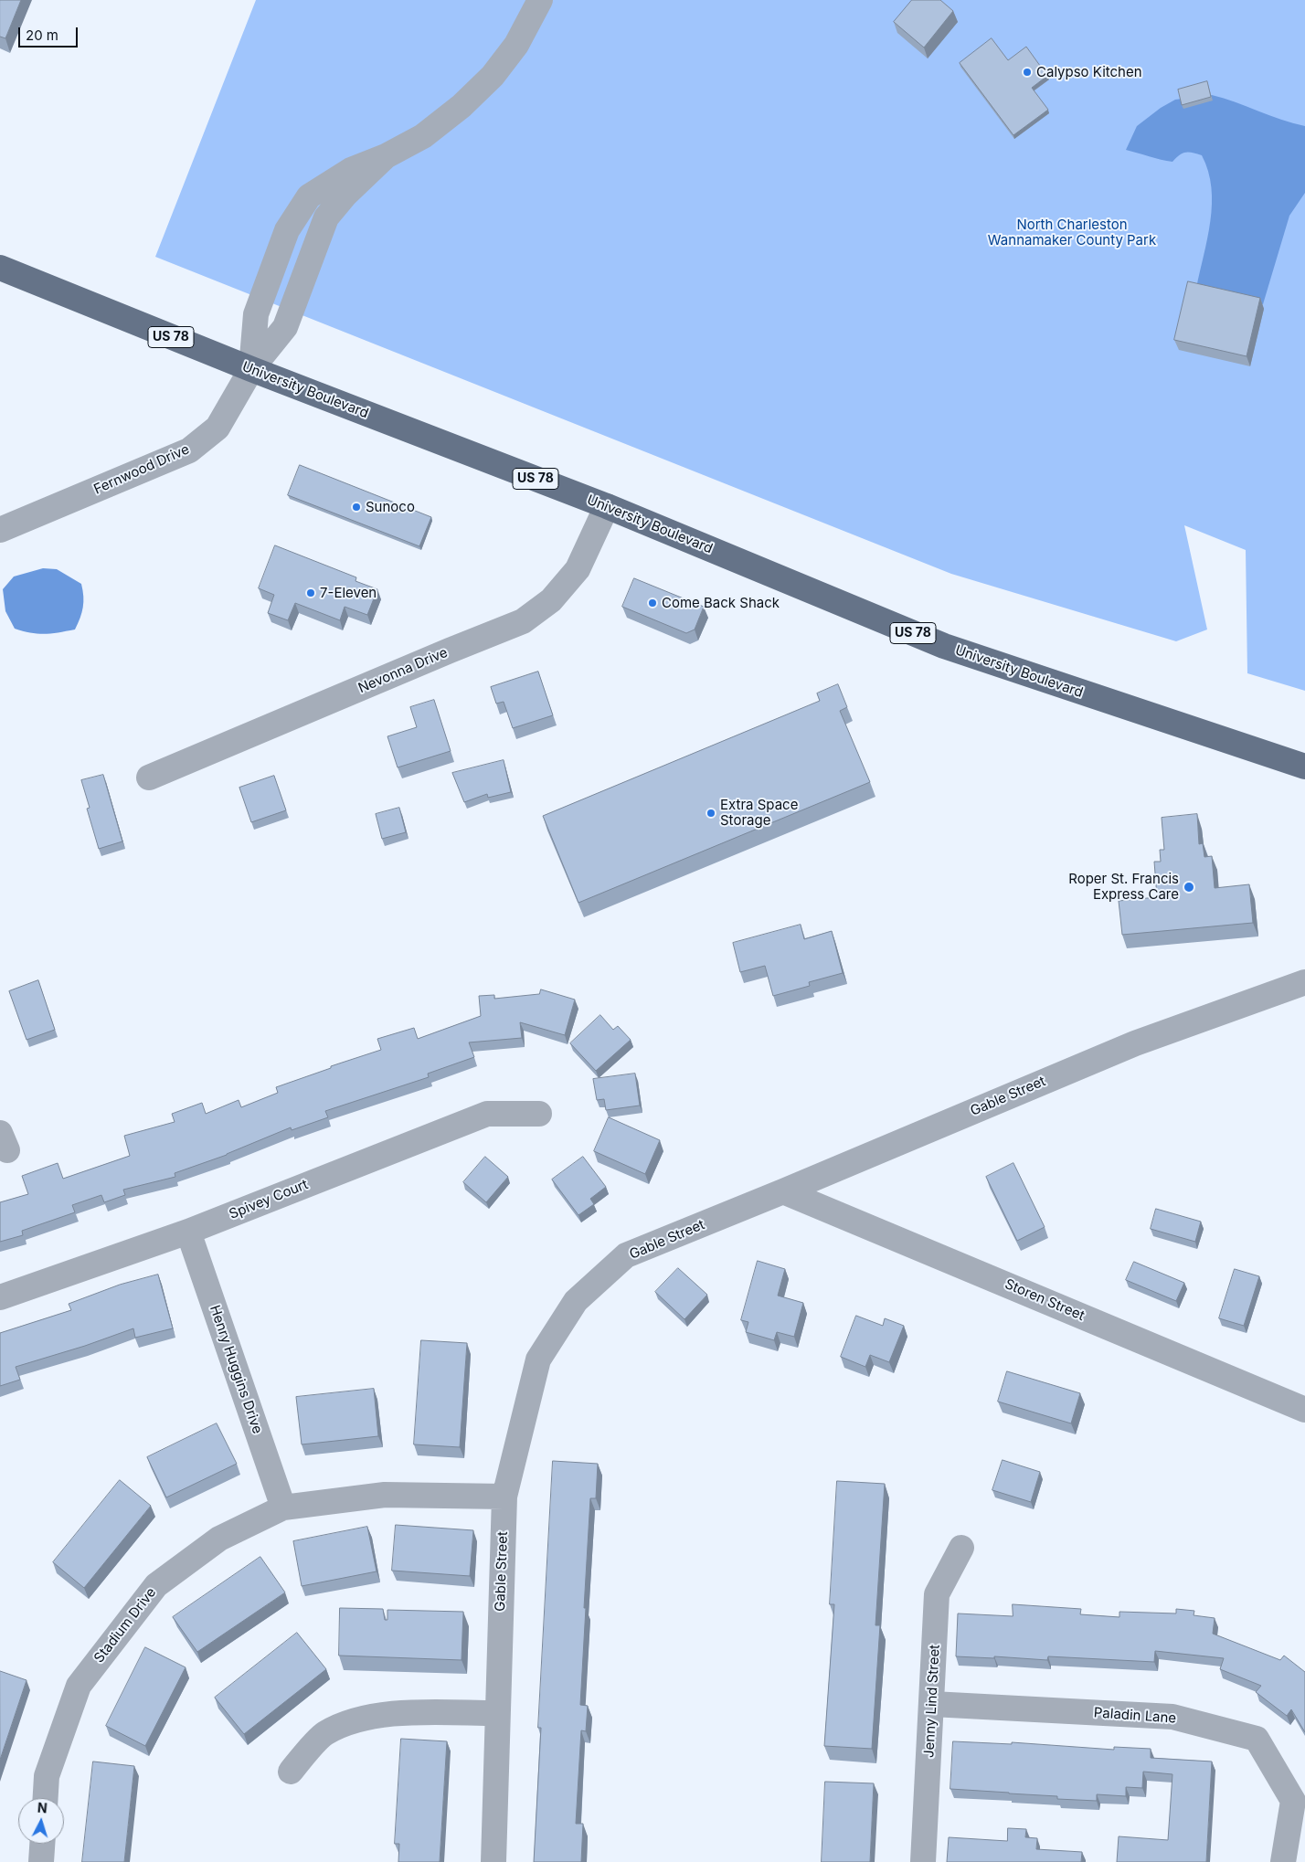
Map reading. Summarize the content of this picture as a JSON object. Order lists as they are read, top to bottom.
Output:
{
  "streets": {
    "main road": ["US 78", "University Boulevard"],
    "street": [
      "Fernwood Drive",
      "Nevonna Drive",
      "Gable Street",
      "Spivey Court",
      "Storen Street",
      "Henry Huggins Drive",
      "Stadium Drive",
      "Jenny Lind Street",
      "Paladin Lane"
    ]
  },
  "crossings": [
    ["University Boulevard", "Fernwood Drive"],
    ["University Boulevard", "Nevonna Drive"],
    ["Gable Street", "Storen Street"],
    ["Gable Street", "Stadium Drive"],
    ["Spivey Court", "Henry Huggins Drive"],
    ["Henry Huggins Drive", "Stadium Drive"],
    ["Jenny Lind Street", "Paladin Lane"]
  ],
  "parks": ["North Charleston Wannamaker County Park"],
  "places": [
    "Calypso Kitchen",
    "Sunoco",
    "7-Eleven",
    "Come Back Shack",
    "Extra Space Storage",
    "Roper St. Francis Express Care"
  ],
  "scale_bar": "20 m",
  "north": "top"
}
